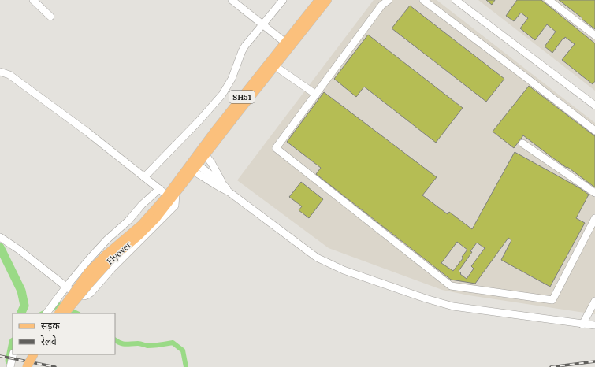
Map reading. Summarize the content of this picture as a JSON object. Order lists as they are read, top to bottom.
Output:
{
  "streets": {
    "main road": ["SH51", "Flyover"]
  },
  "crossings": [
    ["SH51", "Flyover"]
  ],
  "legend": ["सड़क", "रेलवे"]
}
